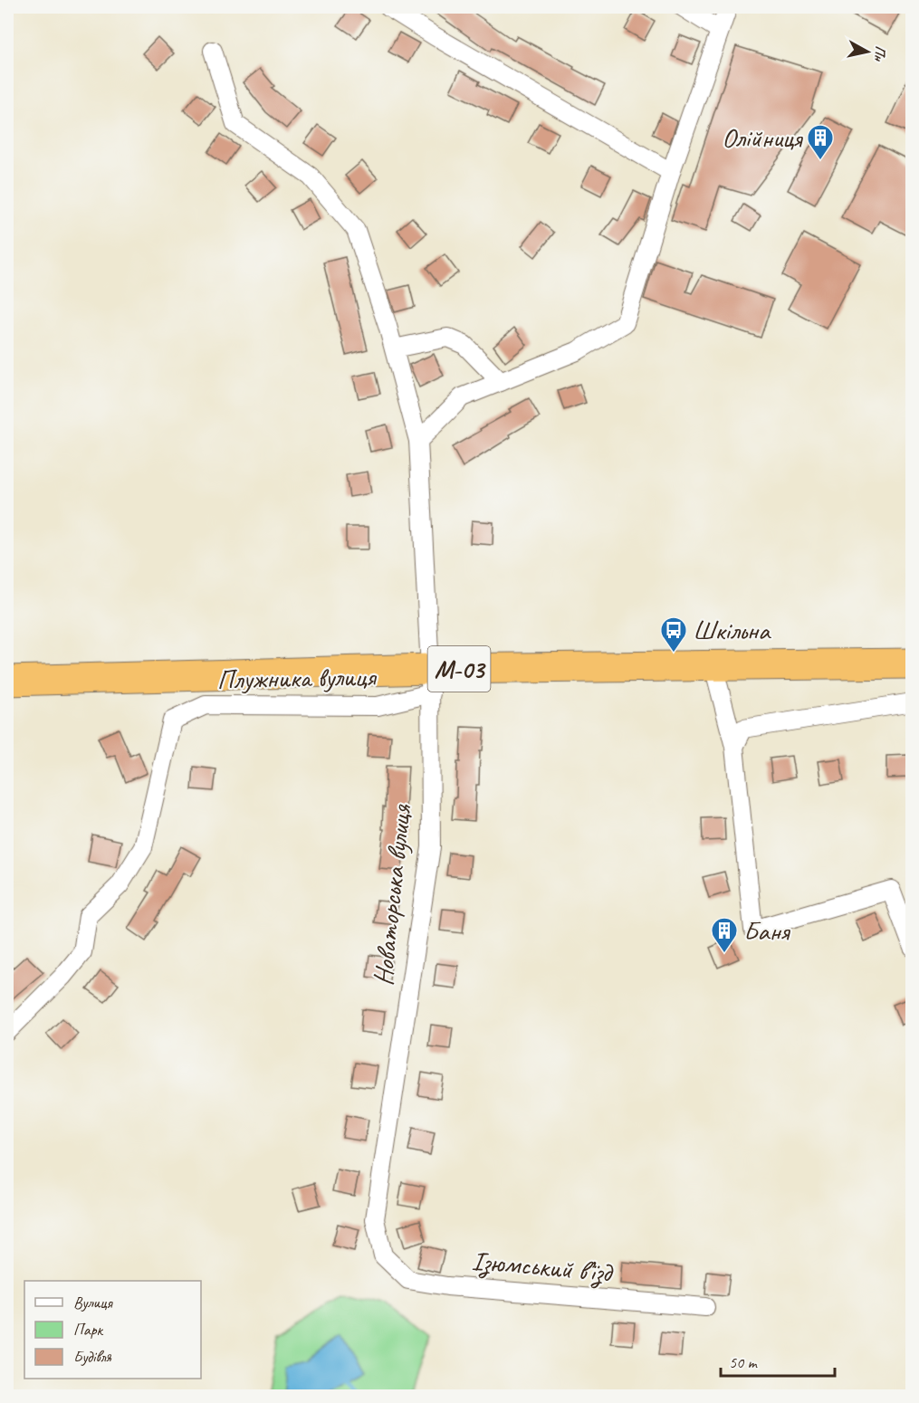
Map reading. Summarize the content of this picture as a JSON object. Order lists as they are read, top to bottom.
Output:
{
  "streets": {
    "highway": ["М-03"],
    "street": ["Плужника вулиця", "Новаторська вулиця", "Ізюмський в’їзд"]
  },
  "crossings": [
    ["М-03", "Плужника вулиця"],
    ["М-03", "Новаторська вулиця"],
    ["Плужника вулиця", "Новаторська вулиця"],
    ["Новаторська вулиця", "Ізюмський в’їзд"]
  ],
  "places": {
    "building": ["Олійниця", "Баня"],
    "bus stop": ["Шкільна"]
  },
  "legend": ["Вулиця", "Парк", "Будівля"],
  "scale_bar": "50 m",
  "north": "right"
}
